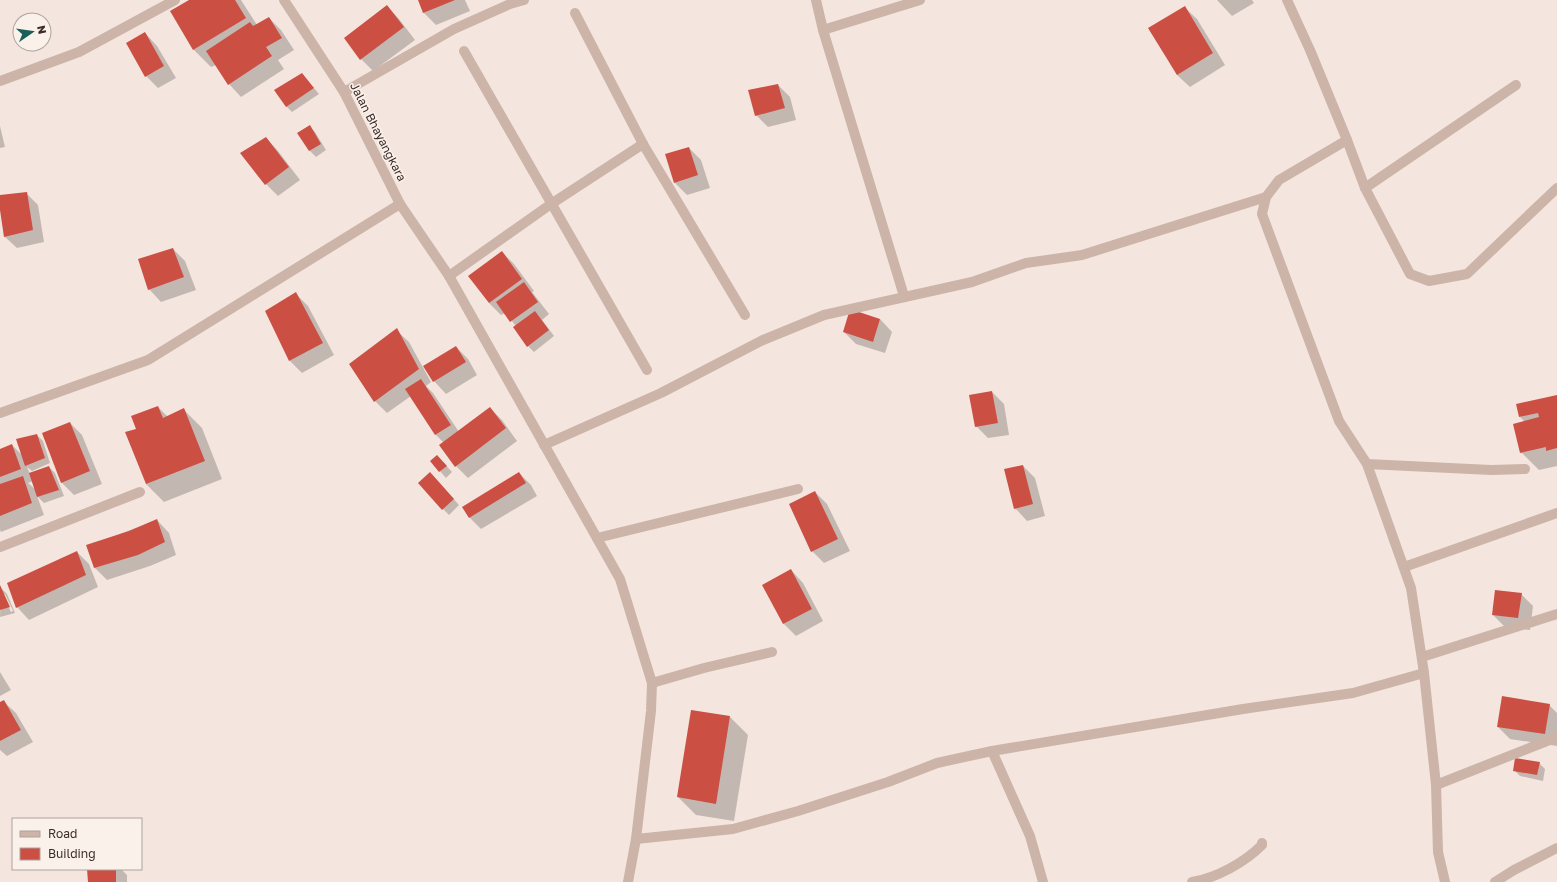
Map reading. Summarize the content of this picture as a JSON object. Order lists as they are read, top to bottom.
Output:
{
  "streets": {
    "street": ["Jalan Bhayangkara"]
  },
  "legend": ["Road", "Building"],
  "north": "right"
}
